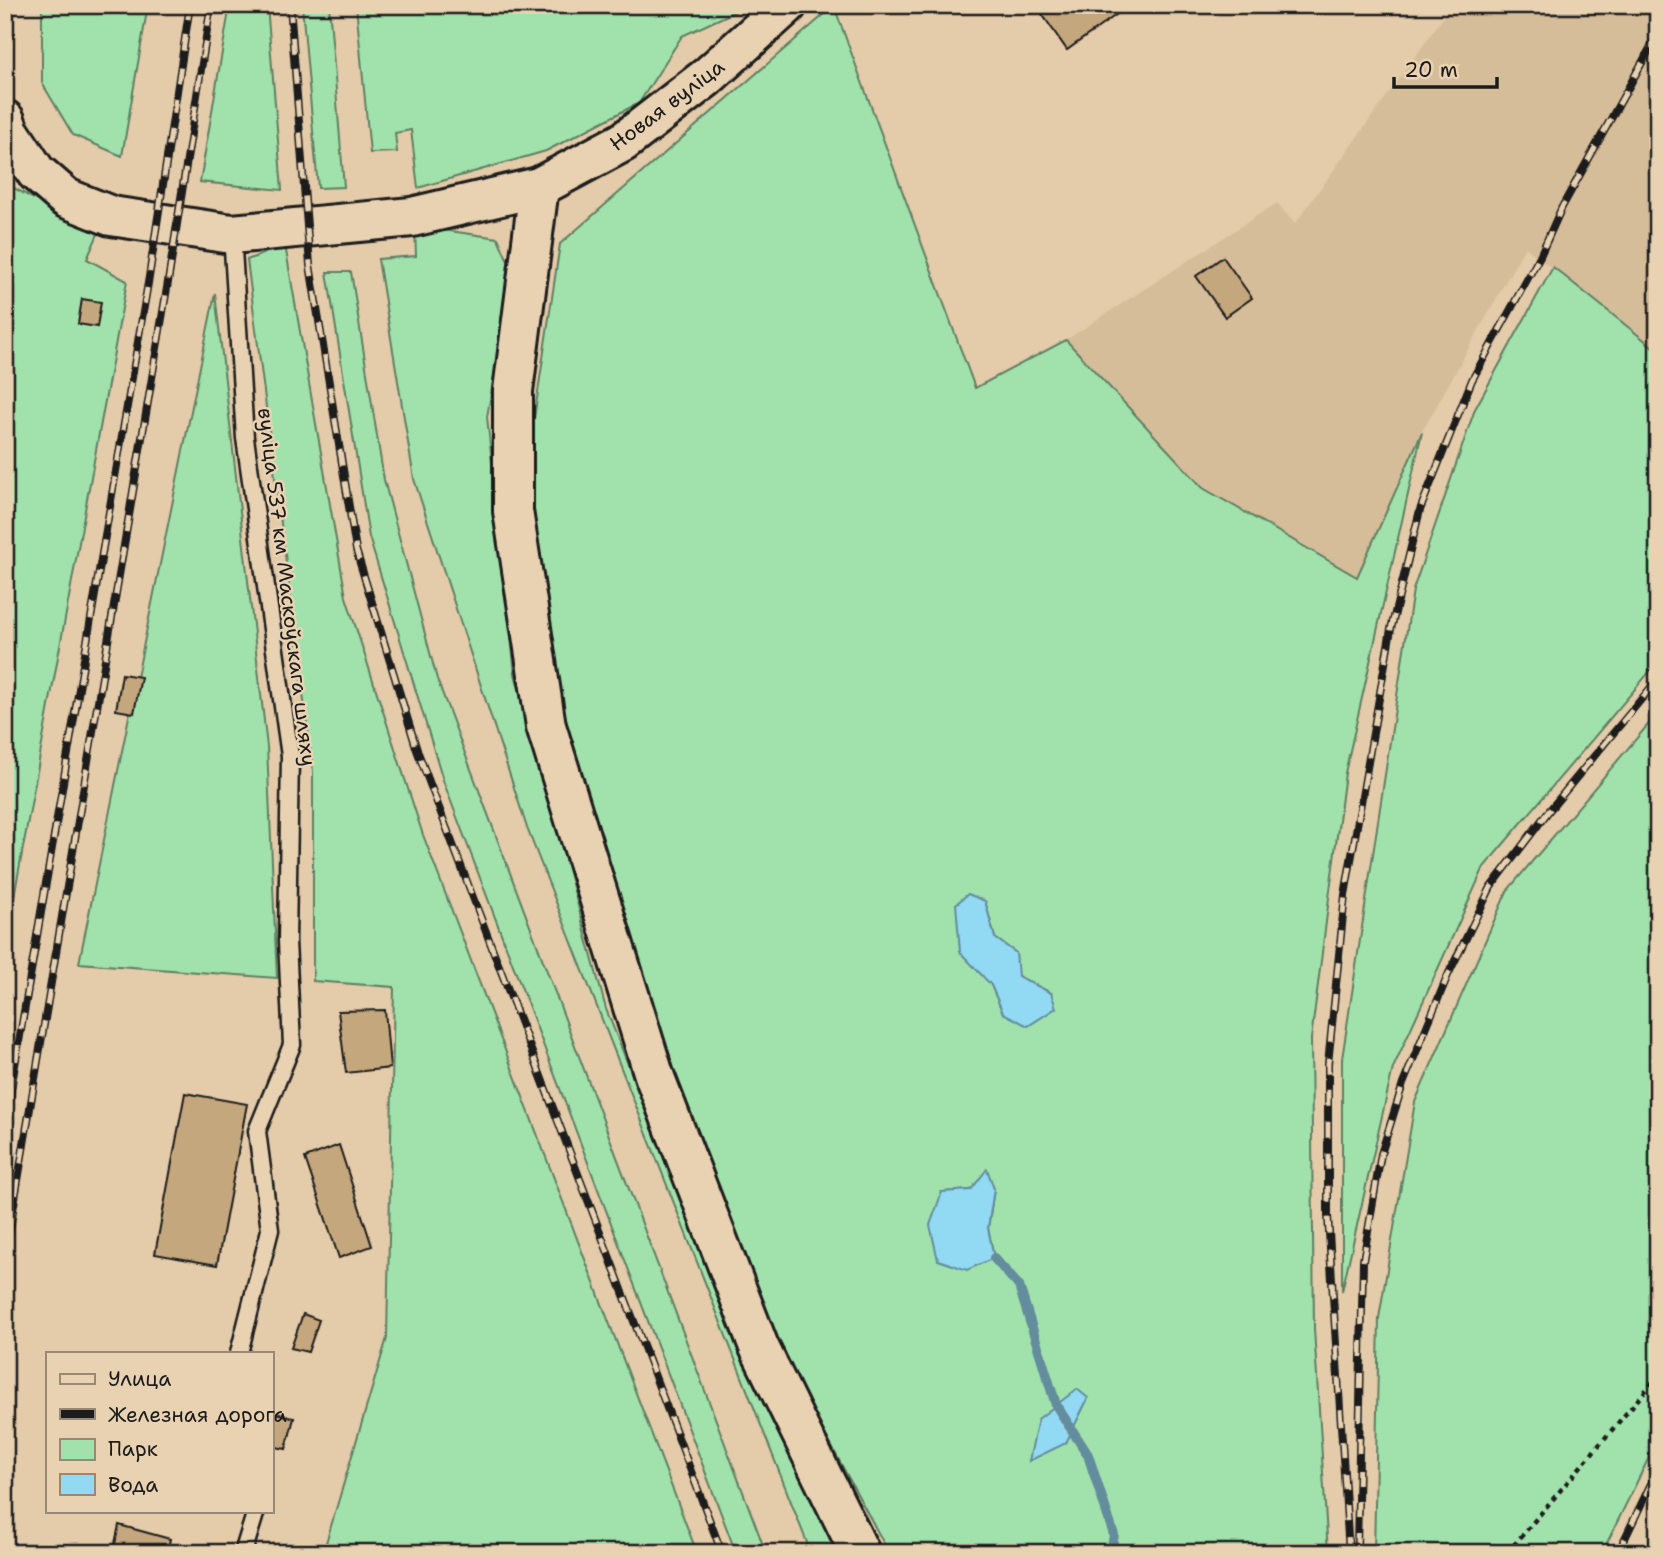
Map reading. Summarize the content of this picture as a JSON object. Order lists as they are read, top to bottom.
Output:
{
  "streets": {
    "street": ["Новая вуліца"],
    "lane": ["вуліца 537 км Маскоўскага шляху"]
  },
  "crossings": [
    ["Новая вуліца", "вуліца 537 км Маскоўскага шляху"]
  ],
  "legend": [
    "Улица",
    "Железная дорога",
    "Парк",
    "Вода"
  ],
  "scale_bar": "20 m"
}
